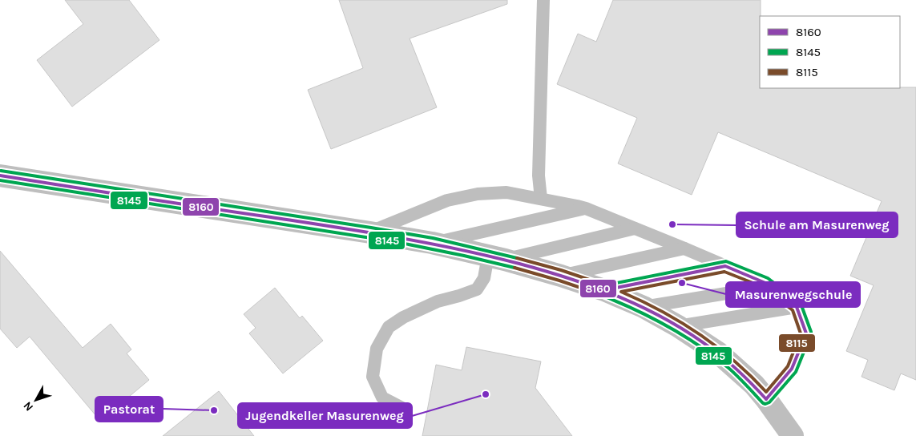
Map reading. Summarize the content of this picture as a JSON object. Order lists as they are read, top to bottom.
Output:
{
  "places": [
    "Schule am Masurenweg",
    "Masurenwegschule",
    "Jugendkeller Masurenweg",
    "Pastorat"
  ],
  "lines": ["transit line 8145", "transit line 8160", "transit line 8115"],
  "legend": ["8160", "8145", "8115"],
  "north": "bottom left"
}
